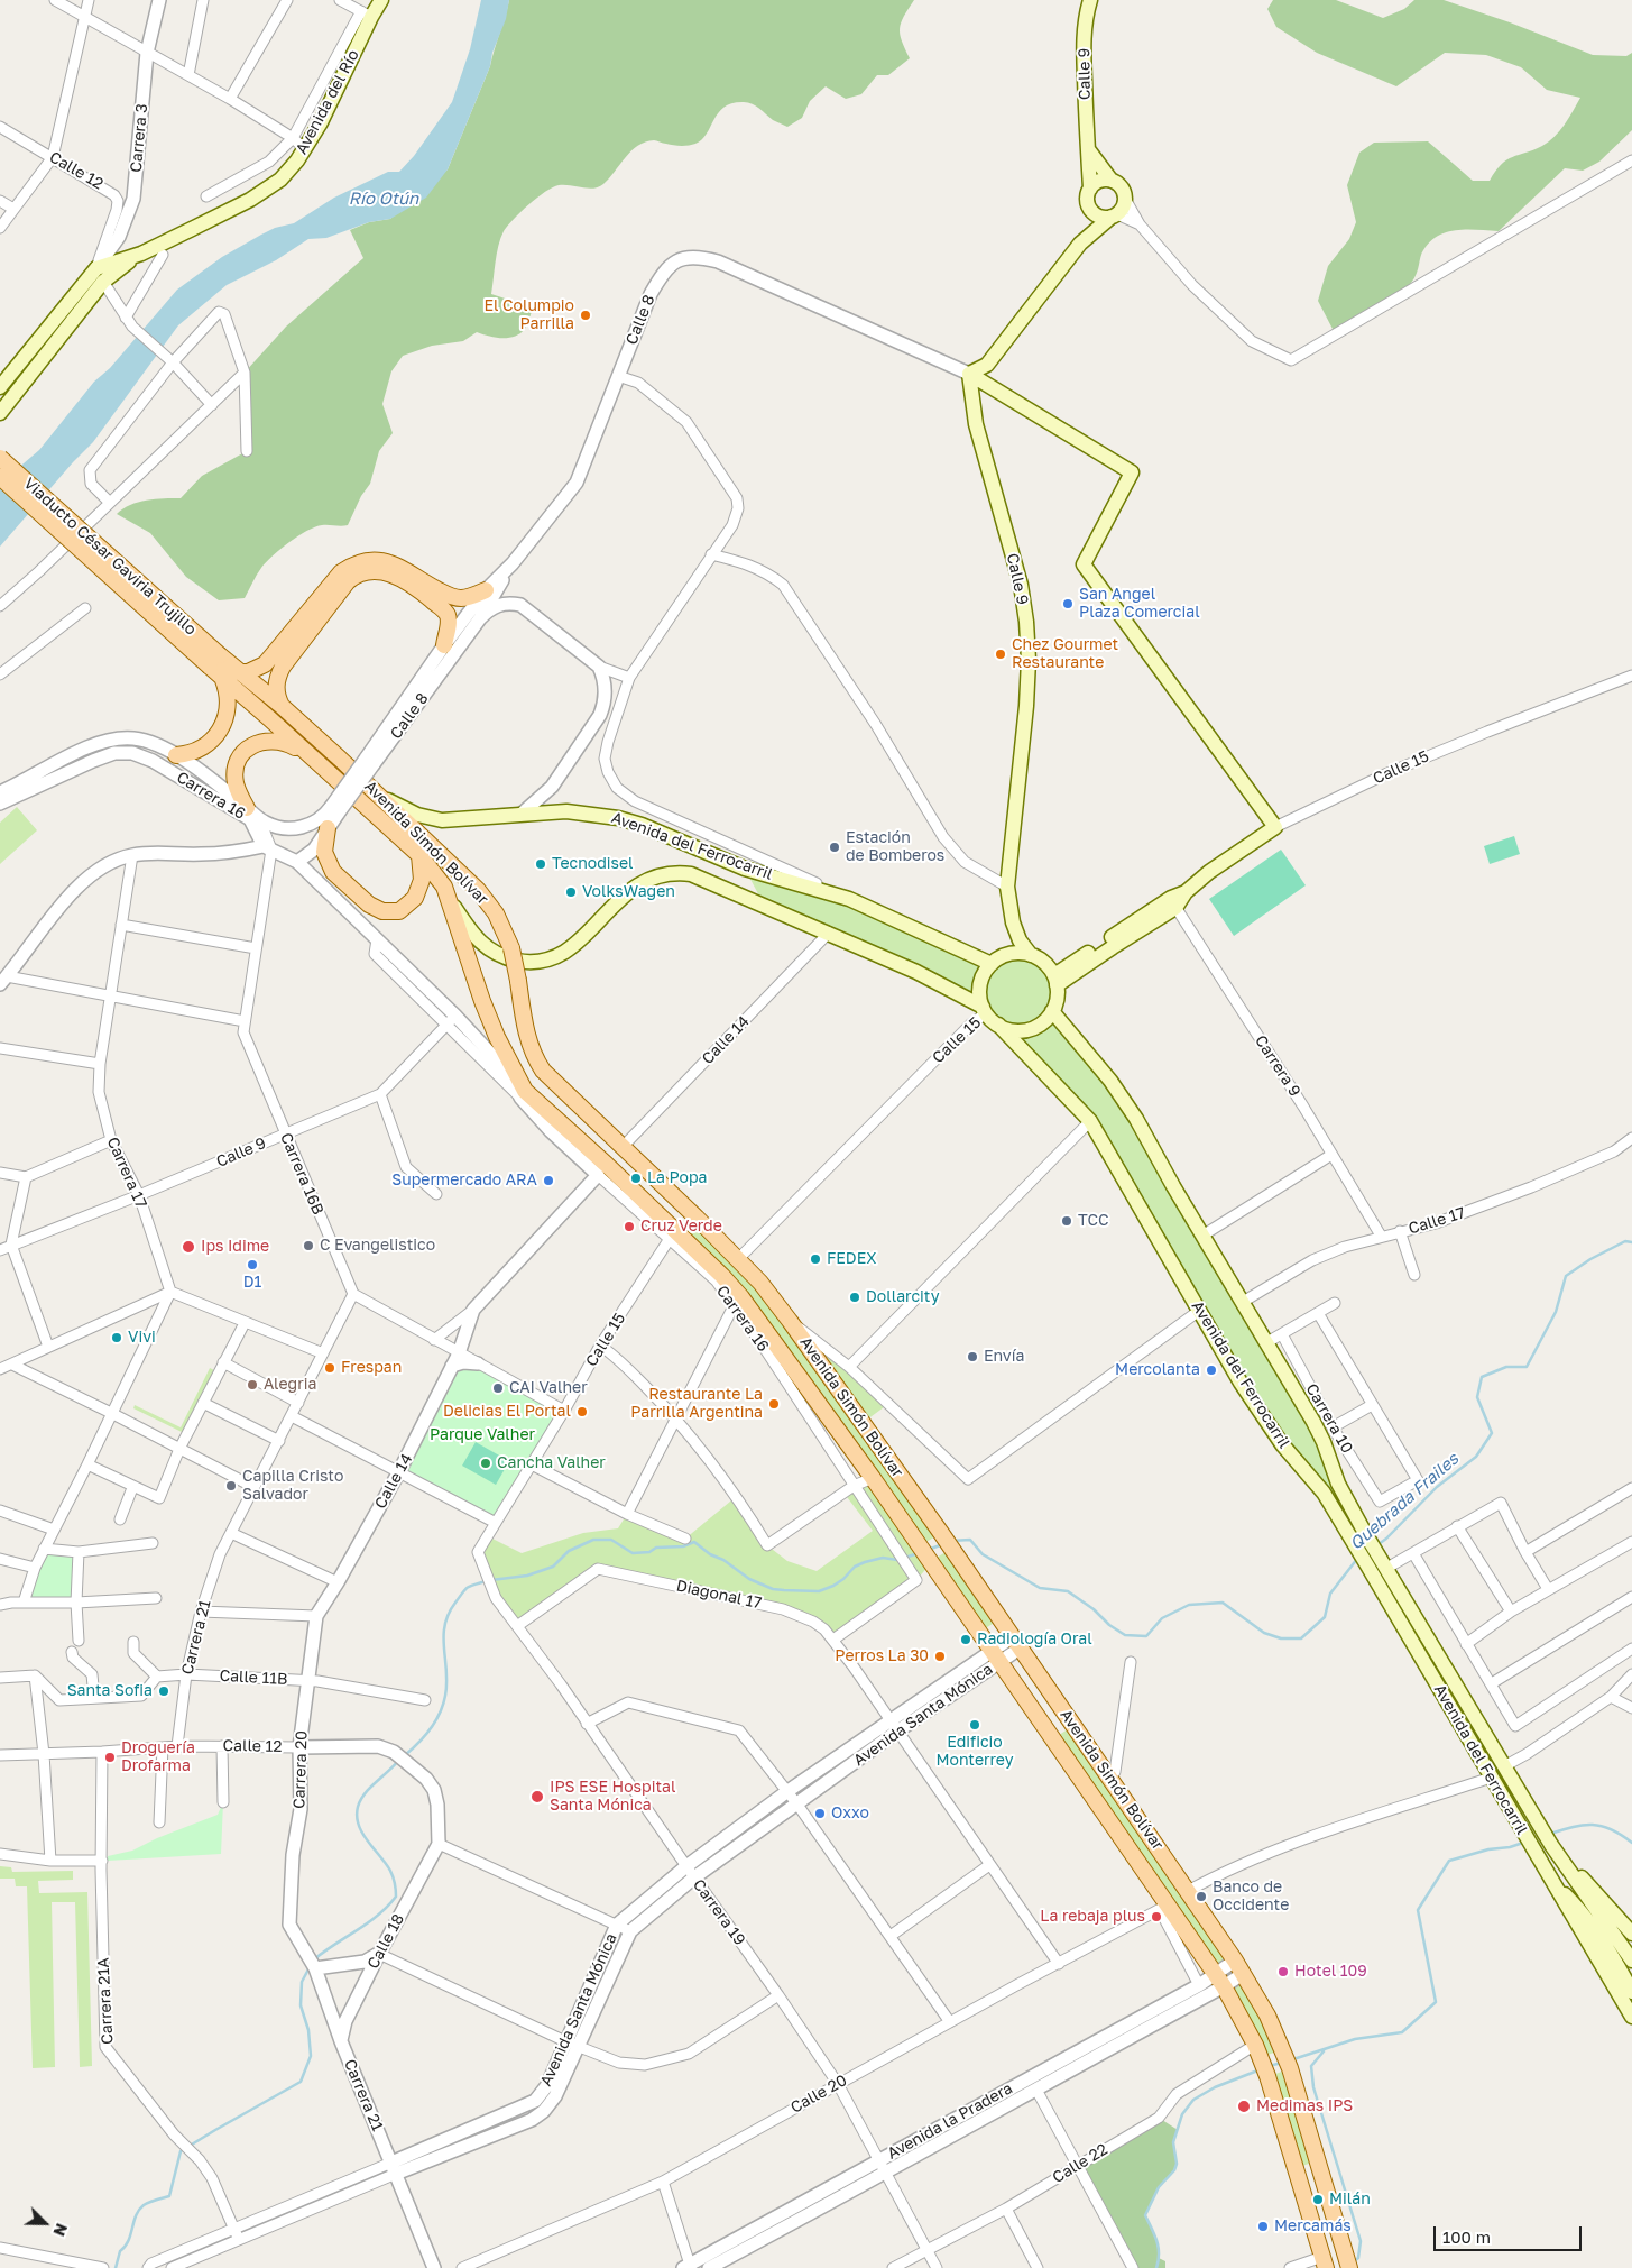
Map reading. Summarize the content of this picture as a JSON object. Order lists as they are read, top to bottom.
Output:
{
  "streets": {
    "main road": [
      "Calle 9",
      "Avenida del Río",
      "Viaducto César Gaviria Trujillo",
      "Calle 15",
      "Avenida Simón Bolívar",
      "Avenida del Ferrocarril"
    ],
    "street": [
      "Carrera 3",
      "Calle 12",
      "Calle 8",
      "Carrera 16",
      "Calle 14",
      "Carrera 9",
      "Carrera 17",
      "Carrera 16B",
      "Calle 17",
      "Carrera 10",
      "Diagonal 17",
      "Carrera 21",
      "Calle 11B",
      "Avenida Santa Mónica",
      "Carrera 20",
      "Carrera 19",
      "Calle 18",
      "Carrera 21A",
      "Calle 20",
      "Avenida la Pradera",
      "Calle 22"
    ]
  },
  "crossings": [
    ["Calle 9", "Calle 8"],
    ["Calle 9", "Calle 15"],
    ["Calle 9", "Carrera 16"],
    ["Calle 9", "Avenida del Ferrocarril"],
    ["Calle 9", "Carrera 17"],
    ["Calle 9", "Carrera 16B"],
    ["Carrera 3", "Calle 12"],
    ["Calle 12", "Carrera 21"],
    ["Calle 12", "Carrera 20"],
    ["Calle 12", "Calle 18"],
    ["Calle 12", "Carrera 21A"],
    ["Calle 8", "Carrera 16"],
    ["Viaducto César Gaviria Trujillo", "Avenida Simón Bolívar"],
    ["Calle 15", "Carrera 16"],
    ["Calle 15", "Avenida Simón Bolívar"],
    ["Calle 15", "Avenida del Ferrocarril"],
    ["Calle 15", "Carrera 9"],
    ["Calle 15", "Carrera 19"],
    ["Carrera 16", "Avenida Simón Bolívar"],
    ["Carrera 16", "Calle 14"],
    ["Carrera 16", "Carrera 16B"],
    ["Carrera 16", "Diagonal 17"],
    ["Avenida Simón Bolívar", "Avenida del Ferrocarril"],
    ["Avenida Simón Bolívar", "Calle 14"],
    ["Avenida Simón Bolívar", "Avenida Santa Mónica"],
    ["Avenida Simón Bolívar", "Calle 20"],
    ["Avenida Simón Bolívar", "Avenida la Pradera"],
    ["Avenida Simón Bolívar", "Calle 22"],
    ["Avenida del Ferrocarril", "Calle 14"],
    ["Avenida del Ferrocarril", "Calle 17"],
    ["Calle 14", "Carrera 20"],
    ["Carrera 9", "Calle 17"],
    ["Carrera 16B", "Carrera 21"],
    ["Diagonal 17", "Avenida Santa Mónica"],
    ["Diagonal 17", "Carrera 19"],
    ["Carrera 21", "Calle 11B"],
    ["Carrera 21", "Avenida Santa Mónica"],
    ["Carrera 21", "Carrera 20"],
    ["Carrera 21", "Calle 18"],
    ["Calle 11B", "Carrera 20"],
    ["Avenida Santa Mónica", "Carrera 19"],
    ["Avenida Santa Mónica", "Carrera 21A"],
    ["Carrera 19", "Calle 20"],
    ["Carrera 19", "Avenida la Pradera"],
    ["Carrera 19", "Calle 22"]
  ],
  "water": ["Río Otún", "Quebrada Frailes"],
  "parks": ["Parque Valher"],
  "places": [
    "El Columpio Parrilla",
    "San Angel Plaza Comercial",
    "Chez Gourmet Restaurante",
    "Estación de Bomberos",
    "Tecnodisel",
    "VolksWagen",
    "La Popa",
    "Supermercado ARA",
    "TCC",
    "Cruz Verde",
    "C Evangelistico",
    "Ips Idime",
    "FEDEX",
    "D1",
    "Dollarcity",
    "Vivi",
    "Envía",
    "Frespan",
    "Mercolanta",
    "Alegria",
    "CAI Valher",
    "Restaurante La Parrilla Argentina",
    "Delicias El Portal",
    "Cancha Valher",
    "Capilla Cristo Salvador",
    "Radiología Oral",
    "Perros La 30",
    "Santa Sofia",
    "Edificio Monterrey",
    "Droguería Drofarma",
    "IPS ESE Hospital Santa Mónica",
    "Oxxo",
    "Banco de Occidente",
    "La rebaja plus",
    "Hotel 109",
    "Medimas IPS",
    "Milán",
    "Mercamás"
  ],
  "scale_bar": "100 m",
  "north": "bottom right"
}
